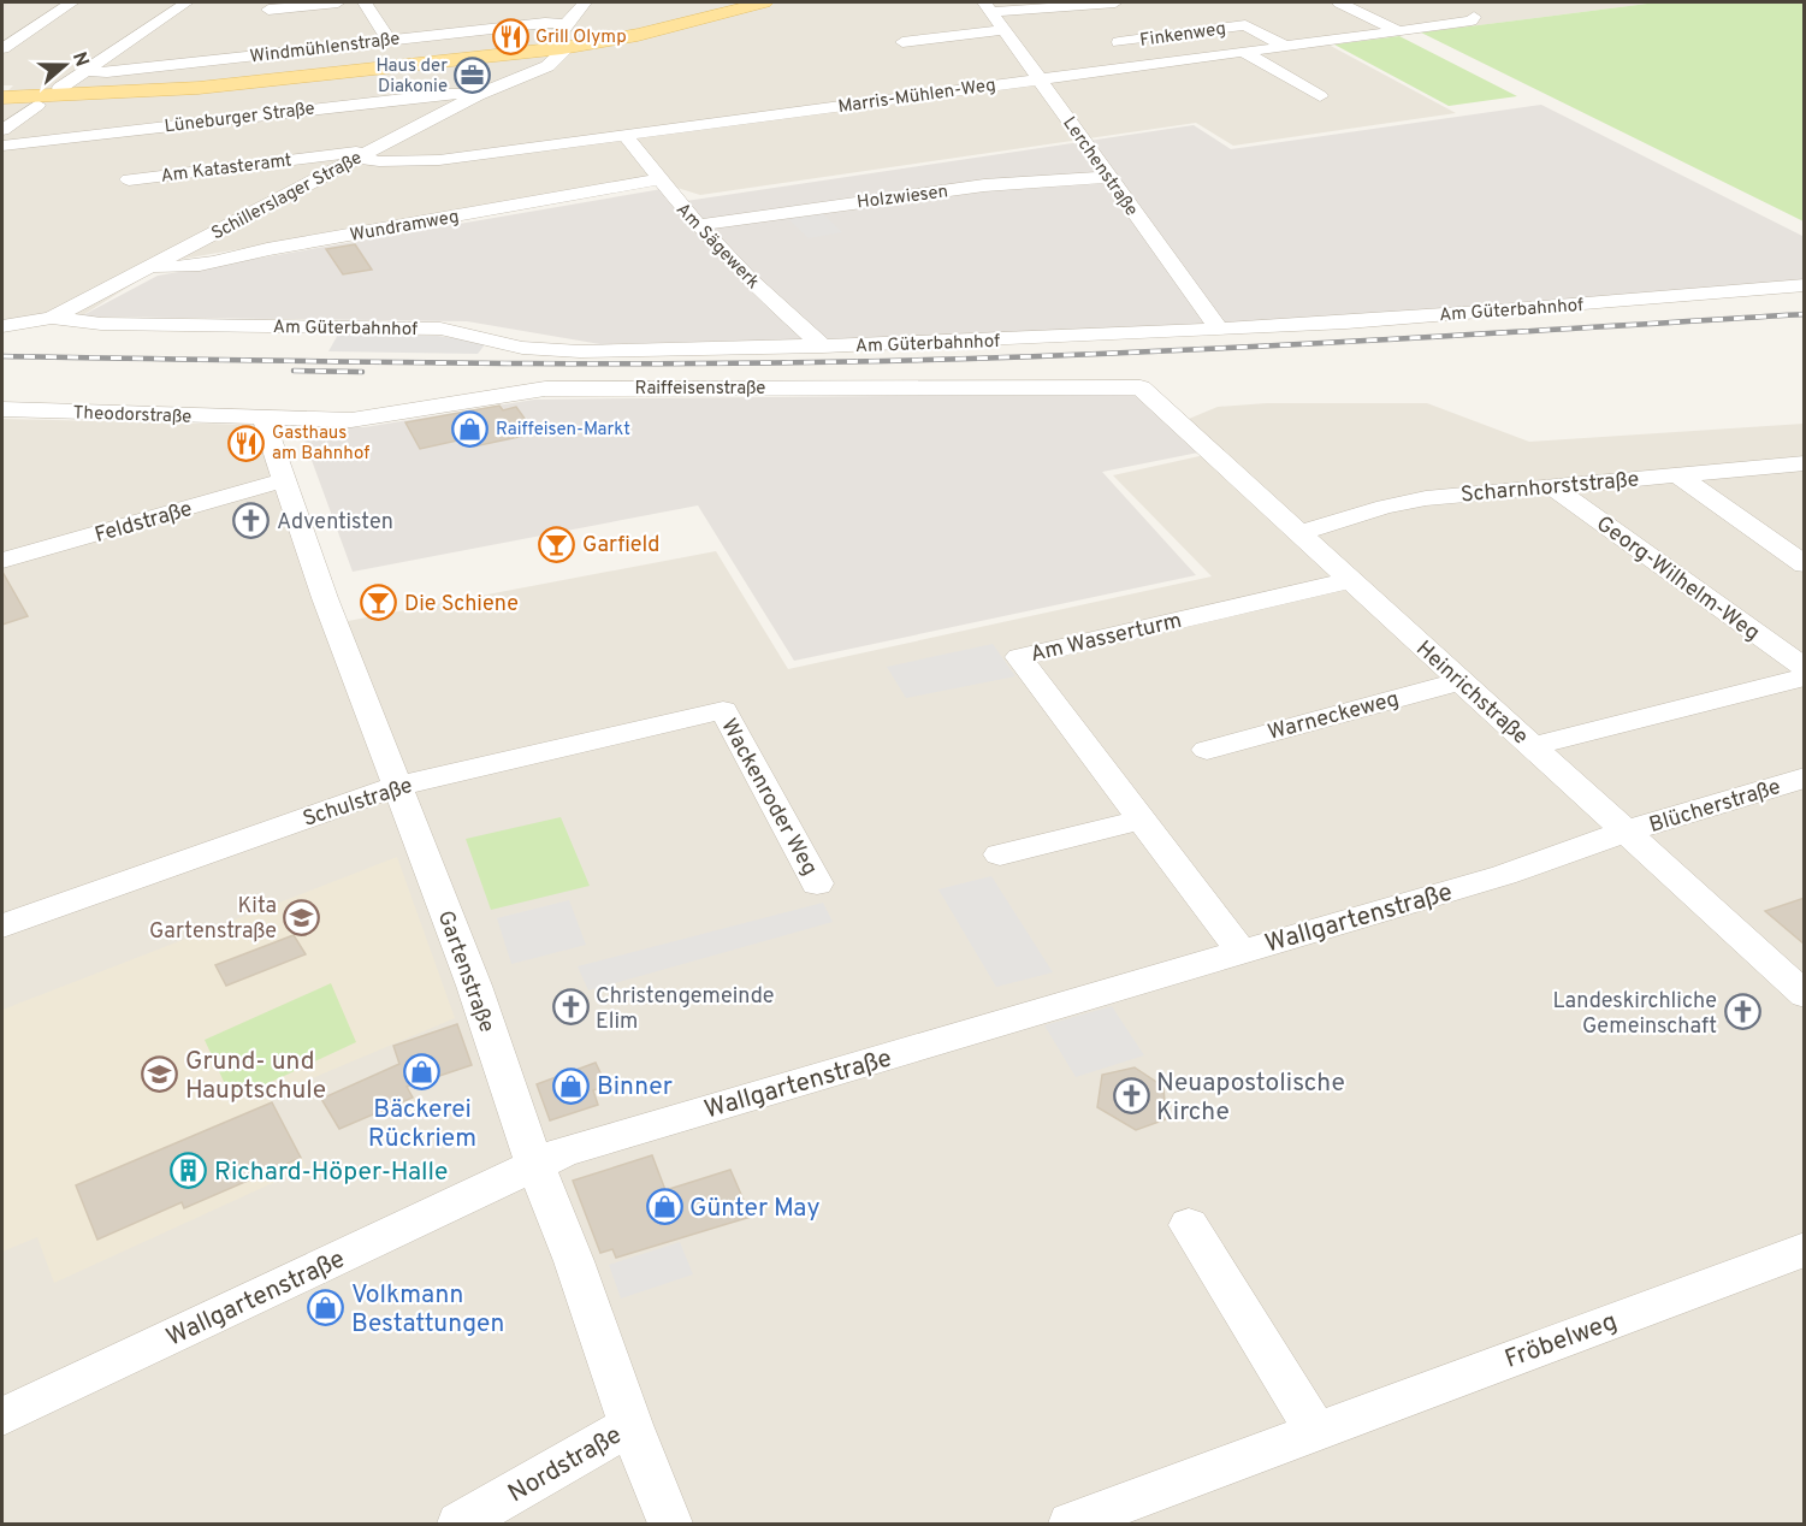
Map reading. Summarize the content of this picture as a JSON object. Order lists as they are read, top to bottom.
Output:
{
  "streets": {
    "street": [
      "Finkenweg",
      "Windmühlenstraße",
      "Marris-Mühlen-Weg",
      "Lüneburger Straße",
      "Lerchenstraße",
      "Am Katasteramt",
      "Schillerslager Straße",
      "Holzwiesen",
      "Wundramweg",
      "Am Sägewerk",
      "Am Güterbahnhof",
      "Raiffeisenstraße",
      "Theodorstraße",
      "Scharnhorststraße",
      "Feldstraße",
      "Georg-Wilhelm-Weg",
      "Am Wasserturm",
      "Heinrichstraße",
      "Warneckeweg",
      "Wackenroder Weg",
      "Schulstraße",
      "Blücherstraße",
      "Wallgartenstraße",
      "Gartenstraße",
      "Fröbelweg",
      "Nordstraße"
    ]
  },
  "crossings": [
    ["Finkenweg", "Marris-Mühlen-Weg"],
    ["Windmühlenstraße", "Schillerslager Straße"],
    ["Marris-Mühlen-Weg", "Lerchenstraße"],
    ["Marris-Mühlen-Weg", "Am Katasteramt"],
    ["Marris-Mühlen-Weg", "Schillerslager Straße"],
    ["Marris-Mühlen-Weg", "Am Sägewerk"],
    ["Lüneburger Straße", "Schillerslager Straße"],
    ["Lerchenstraße", "Holzwiesen"],
    ["Lerchenstraße", "Am Güterbahnhof"],
    ["Am Katasteramt", "Schillerslager Straße"],
    ["Schillerslager Straße", "Wundramweg"],
    ["Schillerslager Straße", "Am Güterbahnhof"],
    ["Holzwiesen", "Am Sägewerk"],
    ["Wundramweg", "Am Sägewerk"],
    ["Am Sägewerk", "Am Güterbahnhof"],
    ["Raiffeisenstraße", "Theodorstraße"],
    ["Raiffeisenstraße", "Heinrichstraße"],
    ["Raiffeisenstraße", "Gartenstraße"],
    ["Theodorstraße", "Gartenstraße"],
    ["Scharnhorststraße", "Georg-Wilhelm-Weg"],
    ["Scharnhorststraße", "Heinrichstraße"],
    ["Feldstraße", "Gartenstraße"],
    ["Am Wasserturm", "Heinrichstraße"],
    ["Am Wasserturm", "Wallgartenstraße"],
    ["Heinrichstraße", "Warneckeweg"],
    ["Heinrichstraße", "Blücherstraße"],
    ["Heinrichstraße", "Wallgartenstraße"],
    ["Wackenroder Weg", "Schulstraße"],
    ["Schulstraße", "Gartenstraße"],
    ["Blücherstraße", "Wallgartenstraße"],
    ["Wallgartenstraße", "Gartenstraße"],
    ["Gartenstraße", "Nordstraße"]
  ],
  "places": {
    "restaurant": ["Grill Olymp", "Gasthaus am Bahnhof"],
    "office": ["Haus der Diakonie"],
    "shop": [
      "Raiffeisen-Markt",
      "Bäckerei Rückriem",
      "Binner",
      "Günter May",
      "Volkmann Bestattungen"
    ],
    "church": [
      "Adventisten",
      "Christengemeinde Elim",
      "Landeskirchliche Gemeinschaft",
      "Neuapostolische Kirche"
    ],
    "bar": ["Garfield", "Die Schiene"],
    "school or university": ["Kita Gartenstraße", "Grund- und Hauptschule"],
    "building": ["Richard-Höper-Halle"]
  },
  "north": "right"
}
